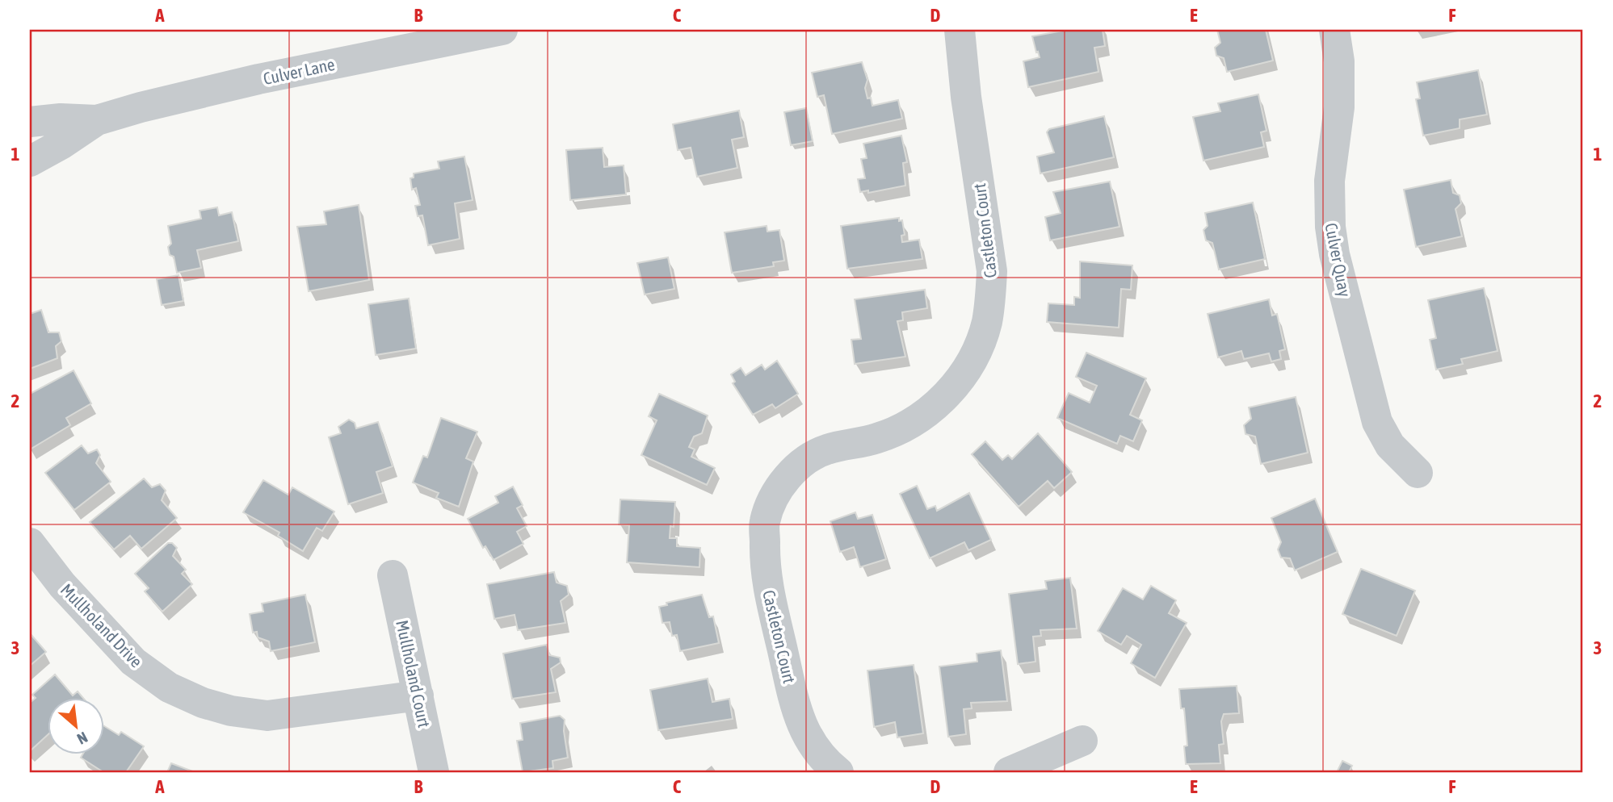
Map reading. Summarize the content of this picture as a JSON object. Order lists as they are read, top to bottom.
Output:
{
  "streets": {
    "street": [
      "Culver Lane",
      "Castleton Court",
      "Culver Quay",
      "Mullholand Drive",
      "Mullholand Court"
    ]
  },
  "crossings": [
    ["Mullholand Drive", "Mullholand Court"]
  ],
  "north": "bottom right",
  "grid": {
    "columns": [
      "A",
      "B",
      "C",
      "D",
      "E",
      "F"
    ],
    "rows": ["1", "2", "3"]
  }
}
